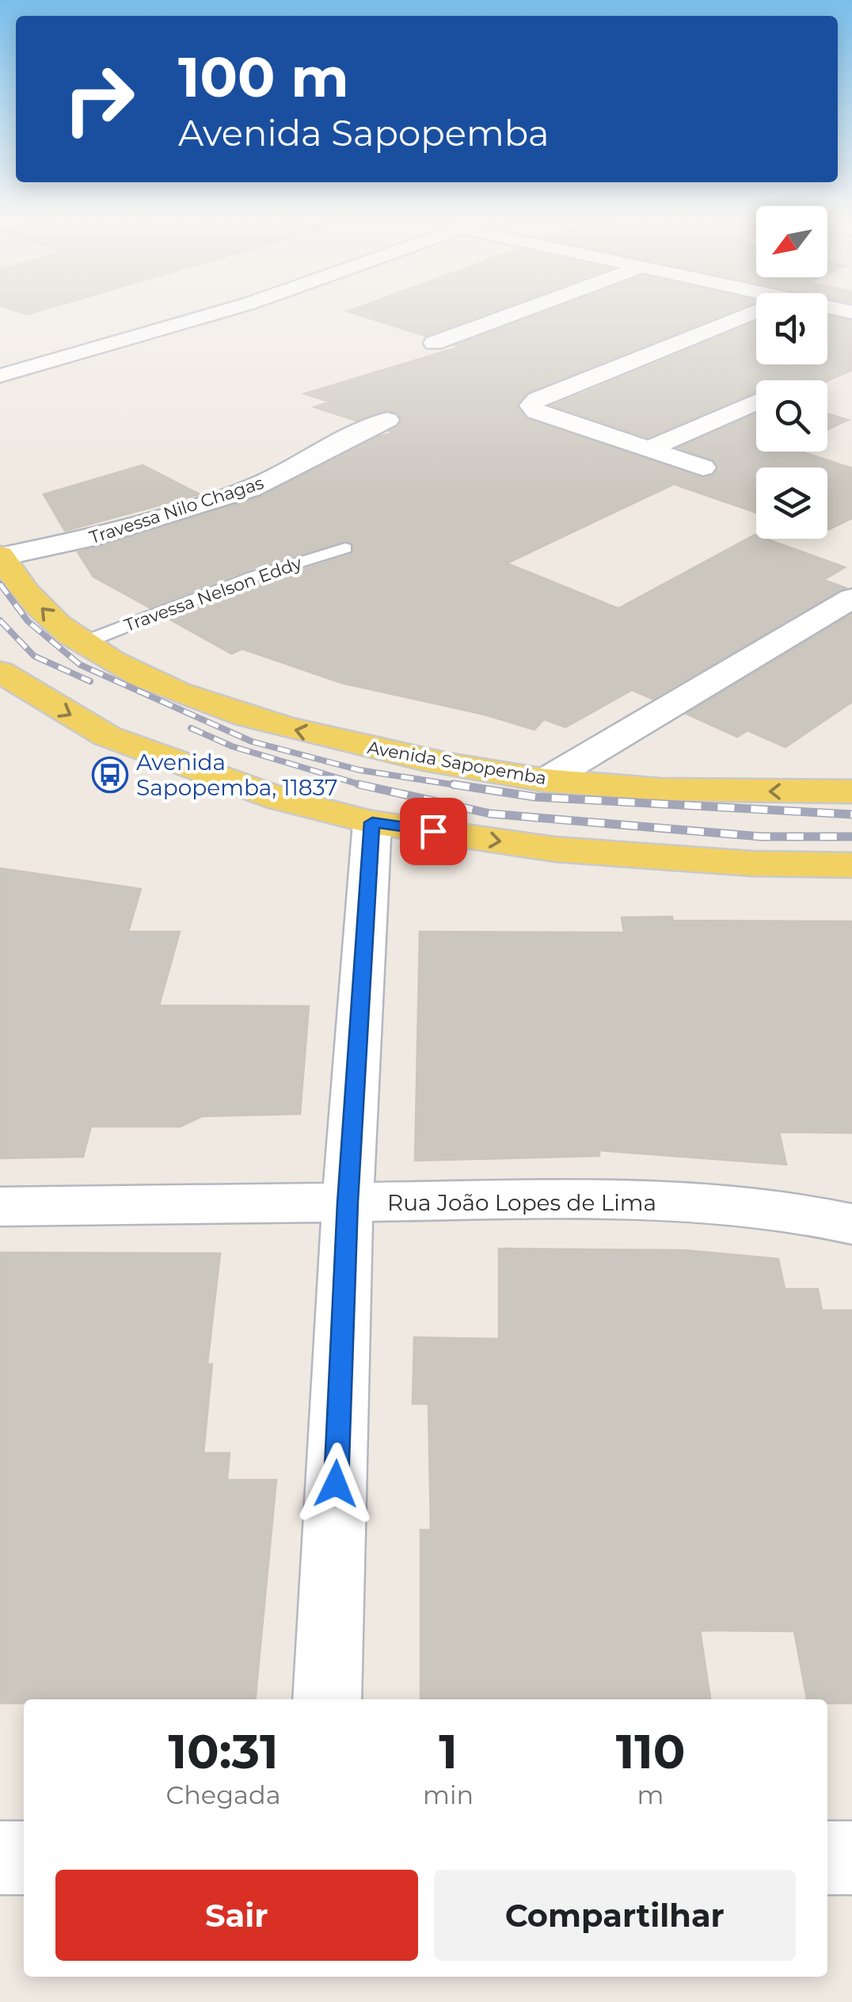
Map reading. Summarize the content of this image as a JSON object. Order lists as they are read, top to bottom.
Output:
{
  "streets": {
    "main road": ["Avenida Sapopemba"],
    "street": ["Travessa Nilo Chagas", "Rua João Lopes de Lima"],
    "lane": ["Travessa Nelson Eddy"]
  },
  "crossings": [
    ["Travessa Nilo Chagas", "Avenida Sapopemba"],
    ["Travessa Nelson Eddy", "Avenida Sapopemba"]
  ],
  "places": {
    "bus stop": ["Avenida Sapopemba, 11837"]
  },
  "north": "bottom left",
  "page": {
    "turn": ["100 m", "Avenida Sapopemba"],
    "eta": [
      "10:31",
      "Chegada",
      "1",
      "min",
      "110",
      "m"
    ],
    "buttons": ["Sair", "Compartilhar"]
  }
}
